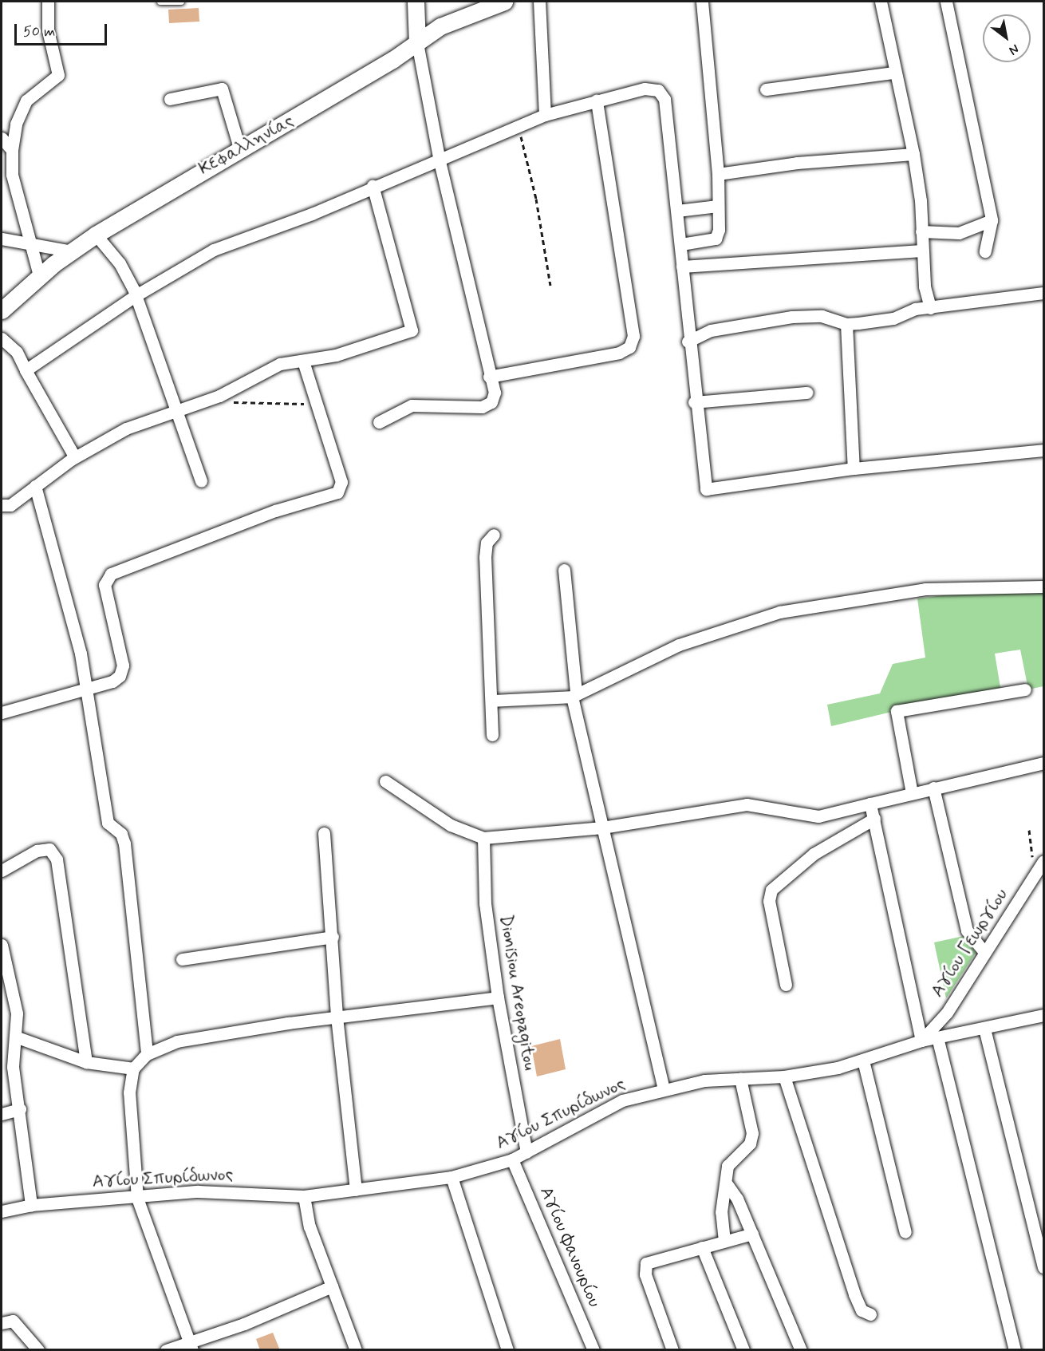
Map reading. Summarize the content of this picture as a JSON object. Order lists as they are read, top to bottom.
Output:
{
  "streets": {
    "street": [
      "Κεφαλληνίας",
      "Αγίου Γεωργίου",
      "Dionisiou Areopagitou",
      "Αγίου Σπυρίδωνος",
      "Αγίου Φανουρίου"
    ]
  },
  "crossings": [
    ["Αγίου Γεωργίου", "Αγίου Σπυρίδωνος"],
    ["Dionisiou Areopagitou", "Αγίου Σπυρίδωνος"],
    ["Αγίου Σπυρίδωνος", "Αγίου Φανουρίου"]
  ],
  "scale_bar": "50 m",
  "north": "bottom right"
}
